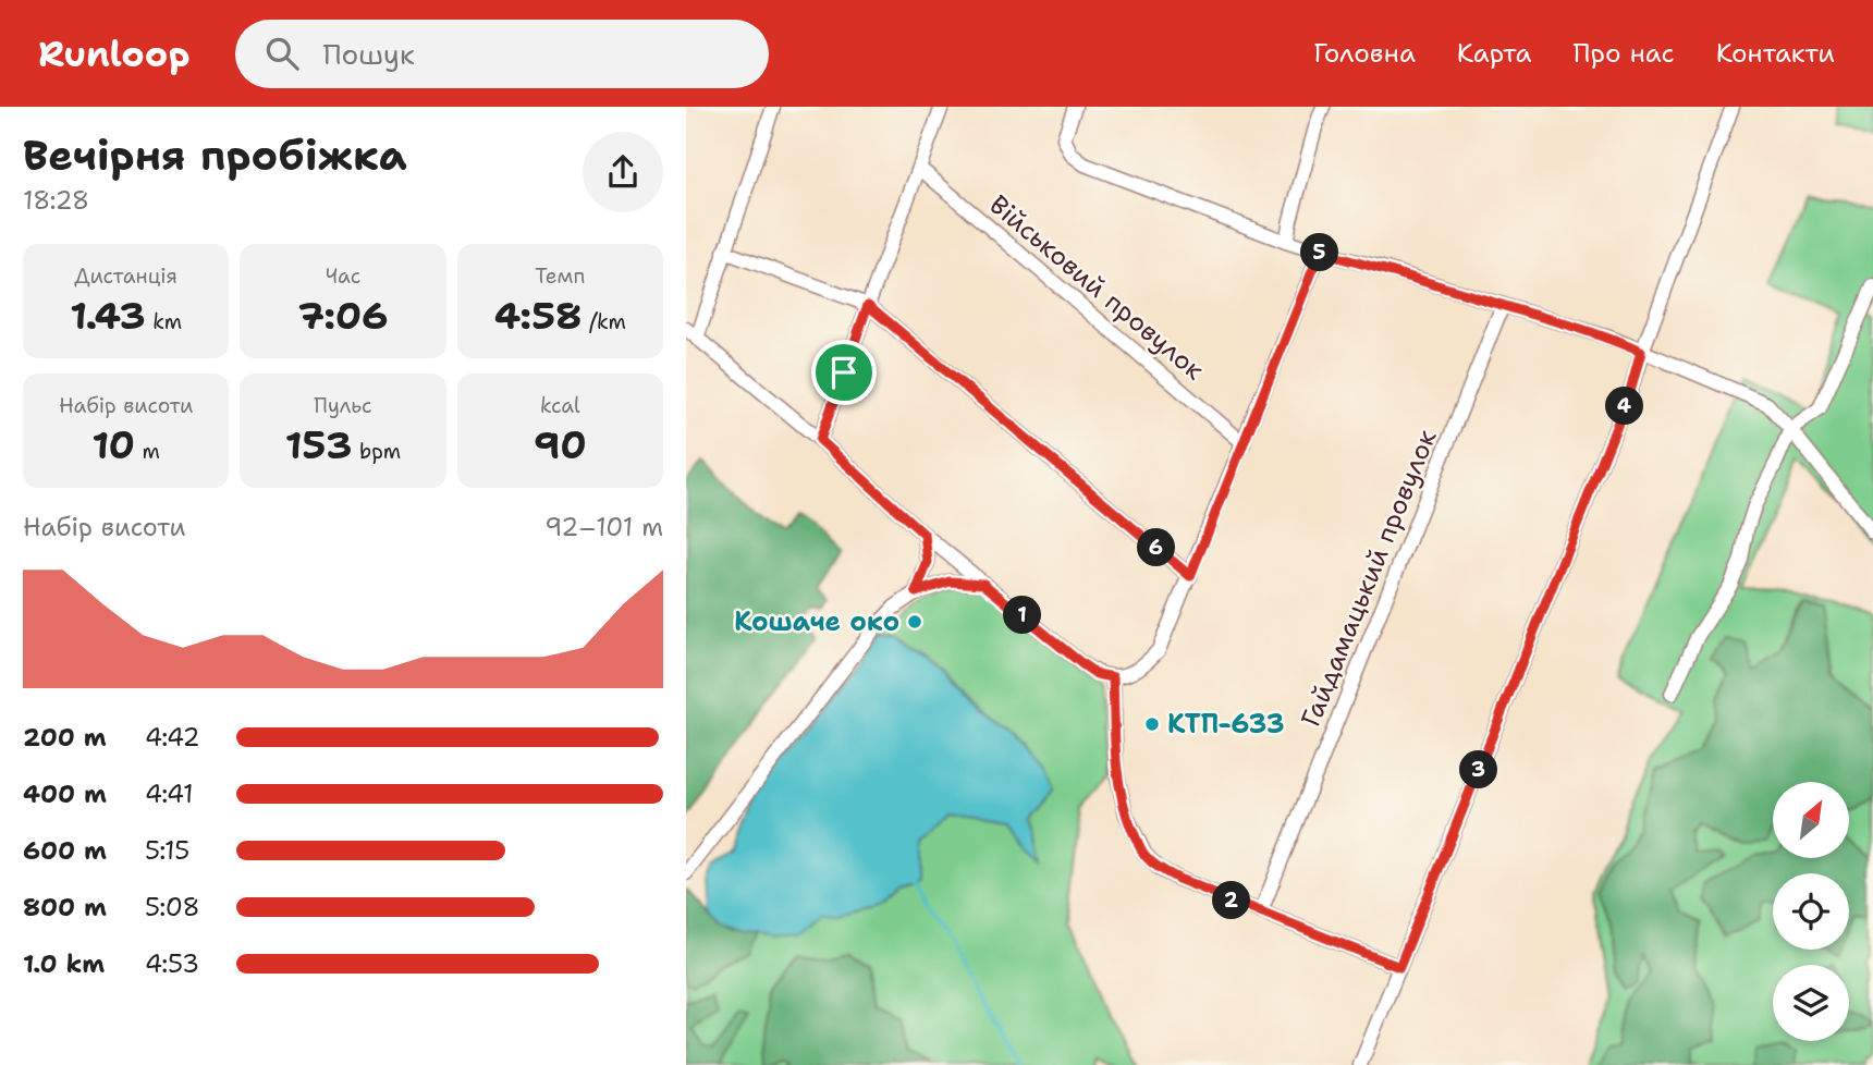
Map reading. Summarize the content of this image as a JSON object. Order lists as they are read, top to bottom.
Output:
{
  "streets": {
    "street": ["Військовий провулок", "Гайдамацький провулок"]
  },
  "places": ["Кошаче око", "КТП-633"],
  "north": "top right",
  "page": {
    "header": "Runloop",
    "search": "Пошук",
    "nav": [
      "Головна",
      "Карта",
      "Про нас",
      "Контакти"
    ],
    "heading": ["Вечірня пробіжка", "18:28"],
    "pins": [
      "5",
      "4",
      "6",
      "1",
      "3",
      "2"
    ],
    "stats": [
      ["Дистанція", "1.43 km"],
      ["Час", "7:06"],
      ["Темп", "4:58 /km"],
      ["Набір висоти", "10 m"],
      ["Пульс", "153 bpm"],
      ["kcal", "90"]
    ],
    "chart": ["Набір висоти", "92–101 m"],
    "list": [
      {
        "name": "200 m",
        "note": "4:42"
      },
      {
        "name": "400 m",
        "note": "4:41"
      },
      {
        "name": "600 m",
        "note": "5:15"
      },
      {
        "name": "800 m",
        "note": "5:08"
      },
      {
        "name": "1.0 km",
        "note": "4:53"
      }
    ]
  }
}
